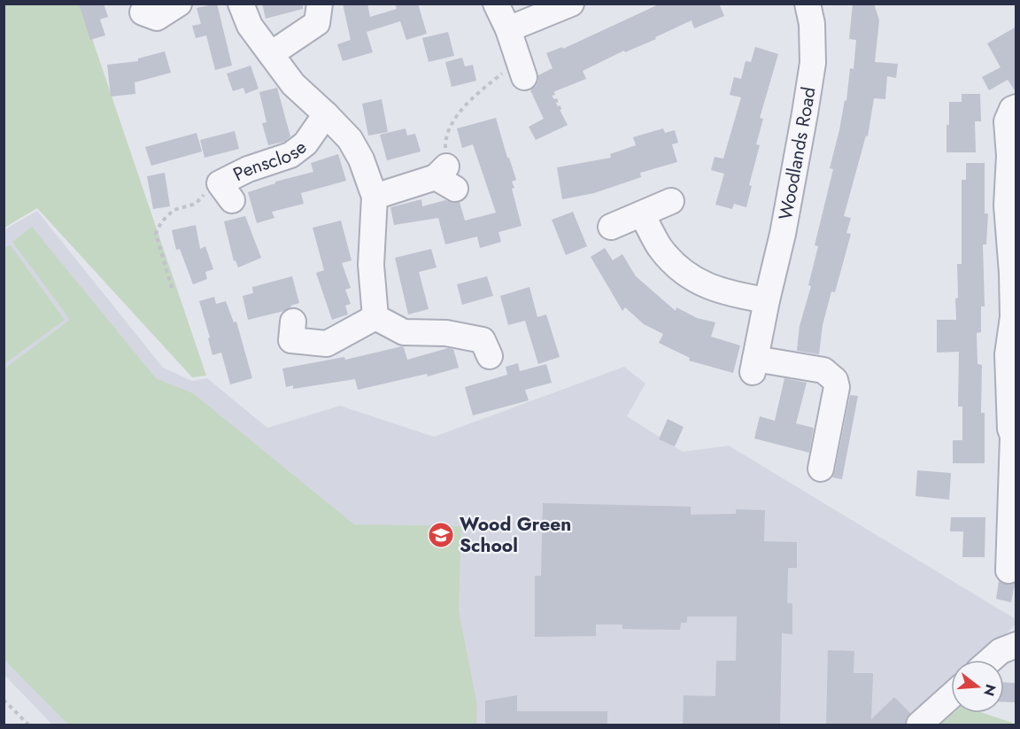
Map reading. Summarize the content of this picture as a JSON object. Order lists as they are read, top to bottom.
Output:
{
  "streets": {
    "street": ["Woodlands Road", "Pensclose"]
  },
  "places": {
    "school or university": ["Wood Green School"]
  },
  "north": "right"
}
